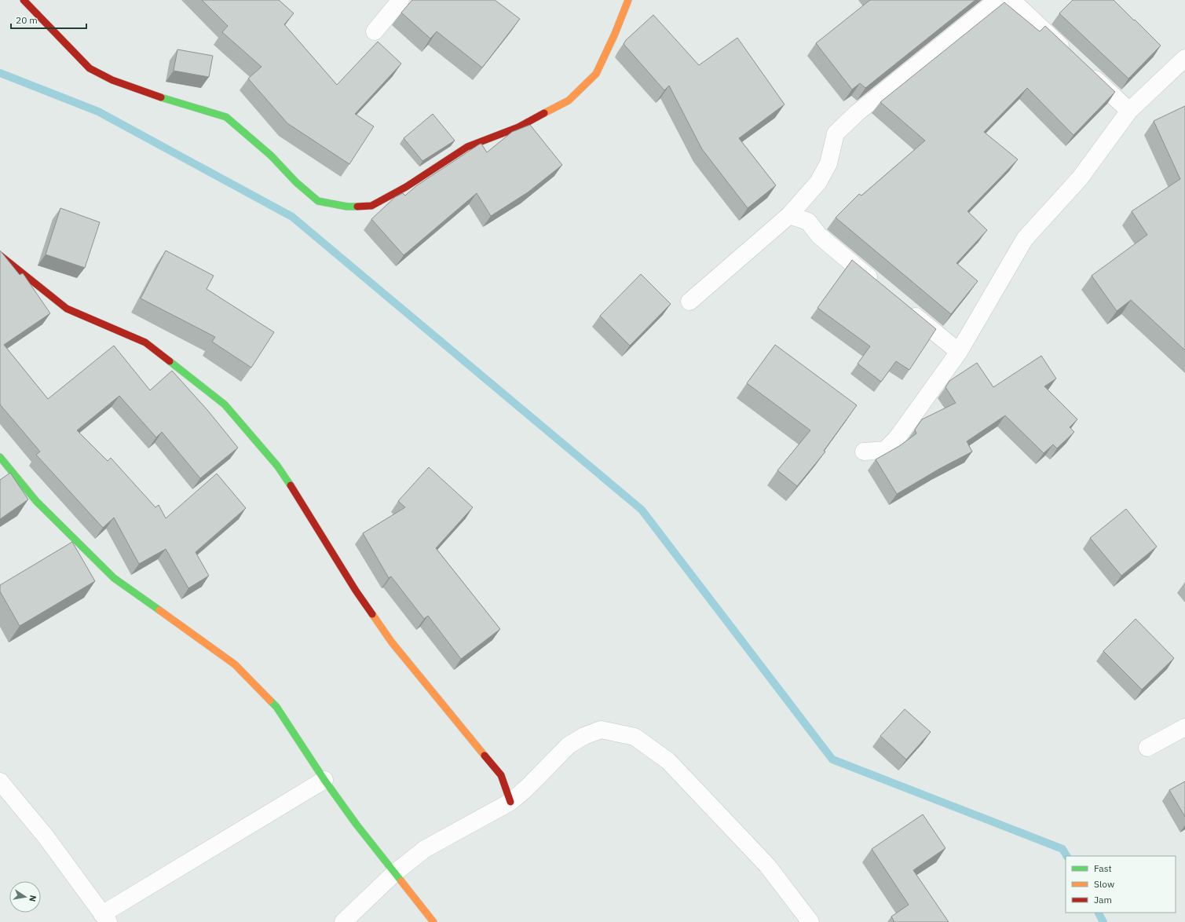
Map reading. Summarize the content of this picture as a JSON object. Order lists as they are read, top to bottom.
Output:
{
  "legend": ["Fast", "Slow", "Jam"],
  "scale_bar": "20 m",
  "north": "right"
}
